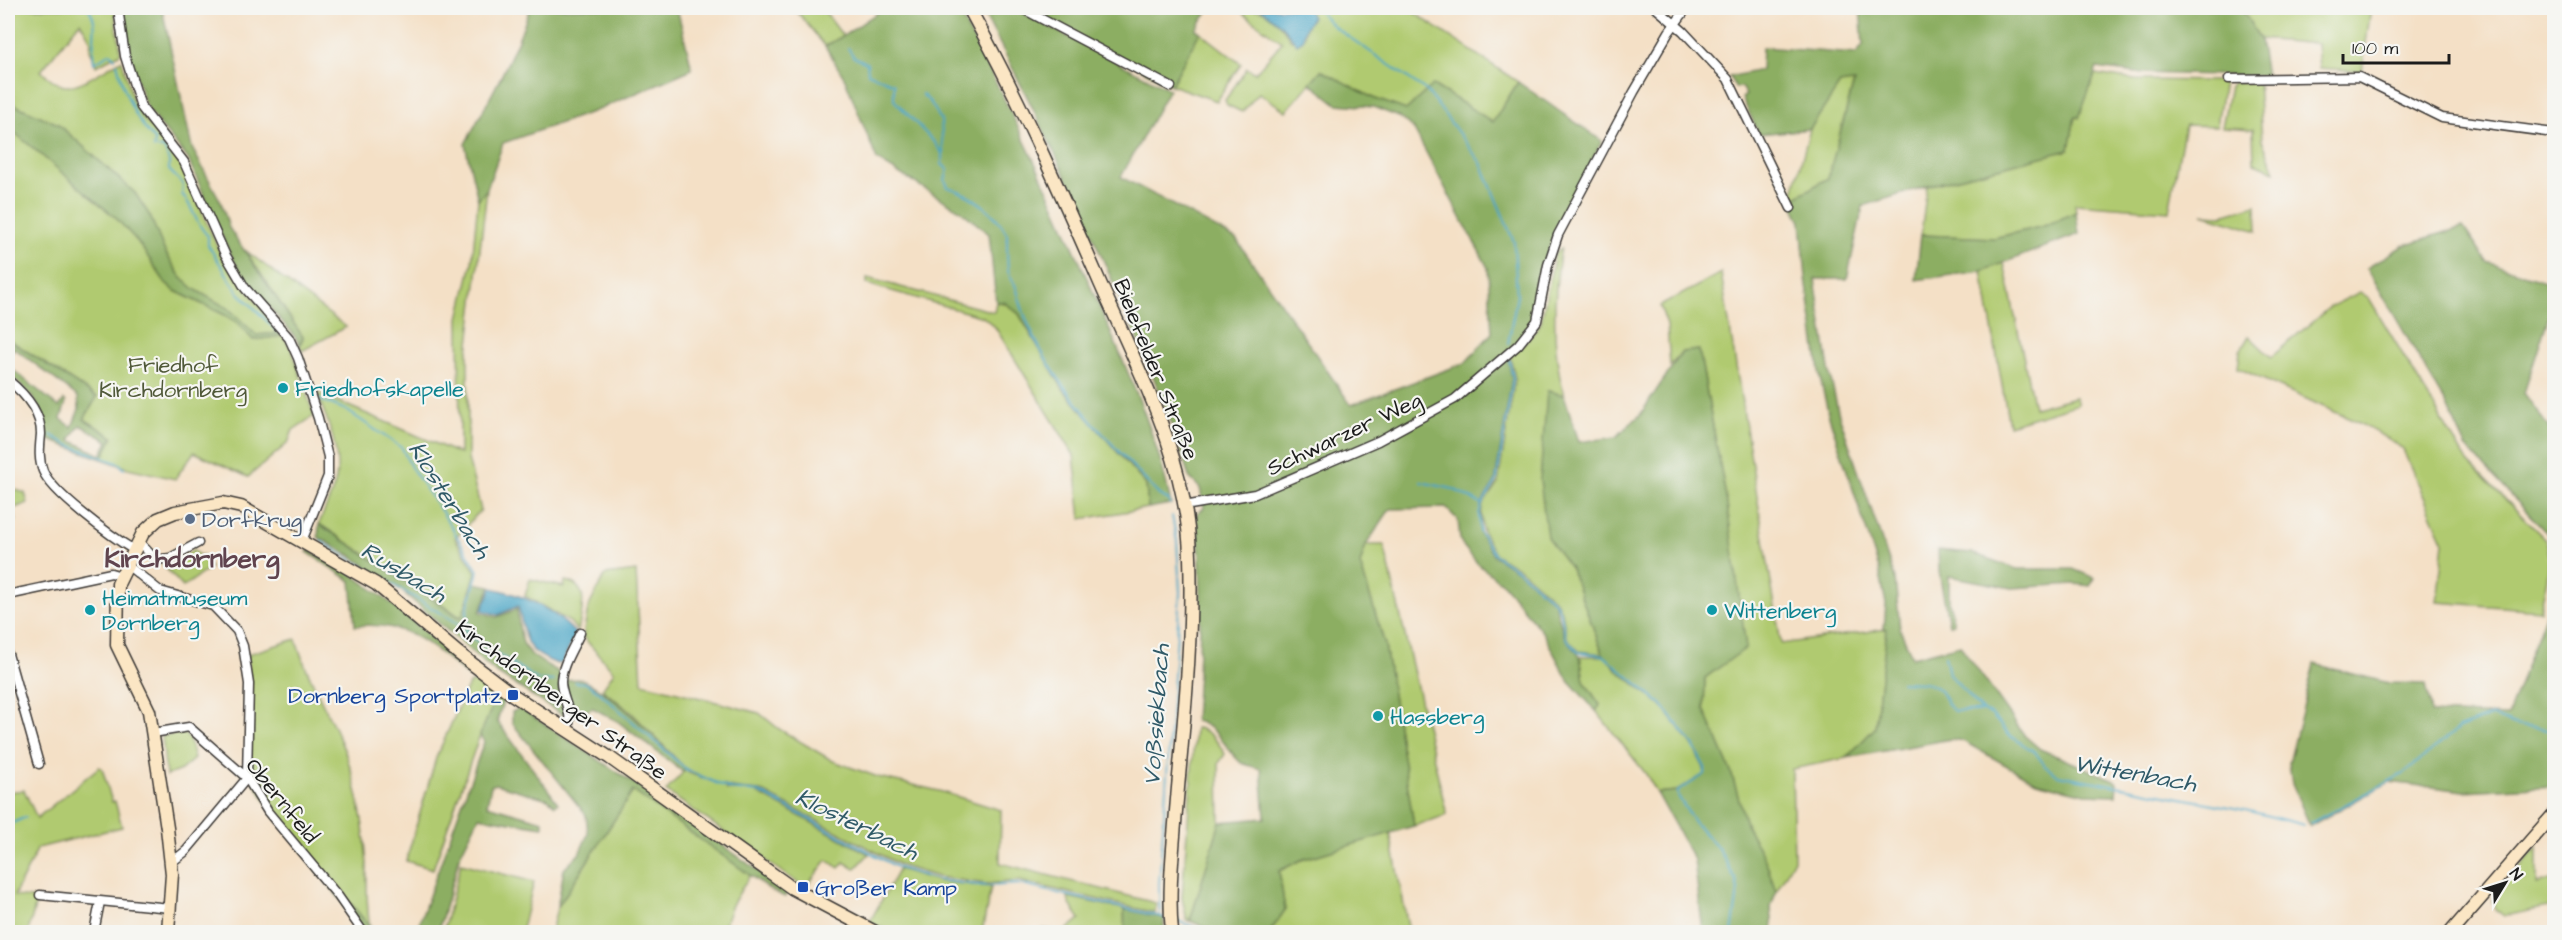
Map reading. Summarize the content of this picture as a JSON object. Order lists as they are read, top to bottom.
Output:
{
  "streets": {
    "street": [
      "Bielefelder Straße",
      "Schwarzer Weg",
      "Kirchdornberger Straße",
      "Obernfeld"
    ]
  },
  "crossings": [
    ["Bielefelder Straße", "Schwarzer Weg"],
    ["Kirchdornberger Straße", "Obernfeld"]
  ],
  "districts": ["Kirchdornberg"],
  "water": [
    "Klosterbach",
    "Rusbach",
    "Voßsiekbach",
    "Wittenbach"
  ],
  "parks": ["Friedhof Kirchdornberg"],
  "places": {
    "other": [
      "Friedhofskapelle",
      "Dorfkrug",
      "Heimatmuseum Dornberg",
      "Wittenberg",
      "Hassberg"
    ],
    "transit": ["Dornberg Sportplatz", "Großer Kamp"]
  },
  "scale_bar": "100 m",
  "north": "top right"
}
